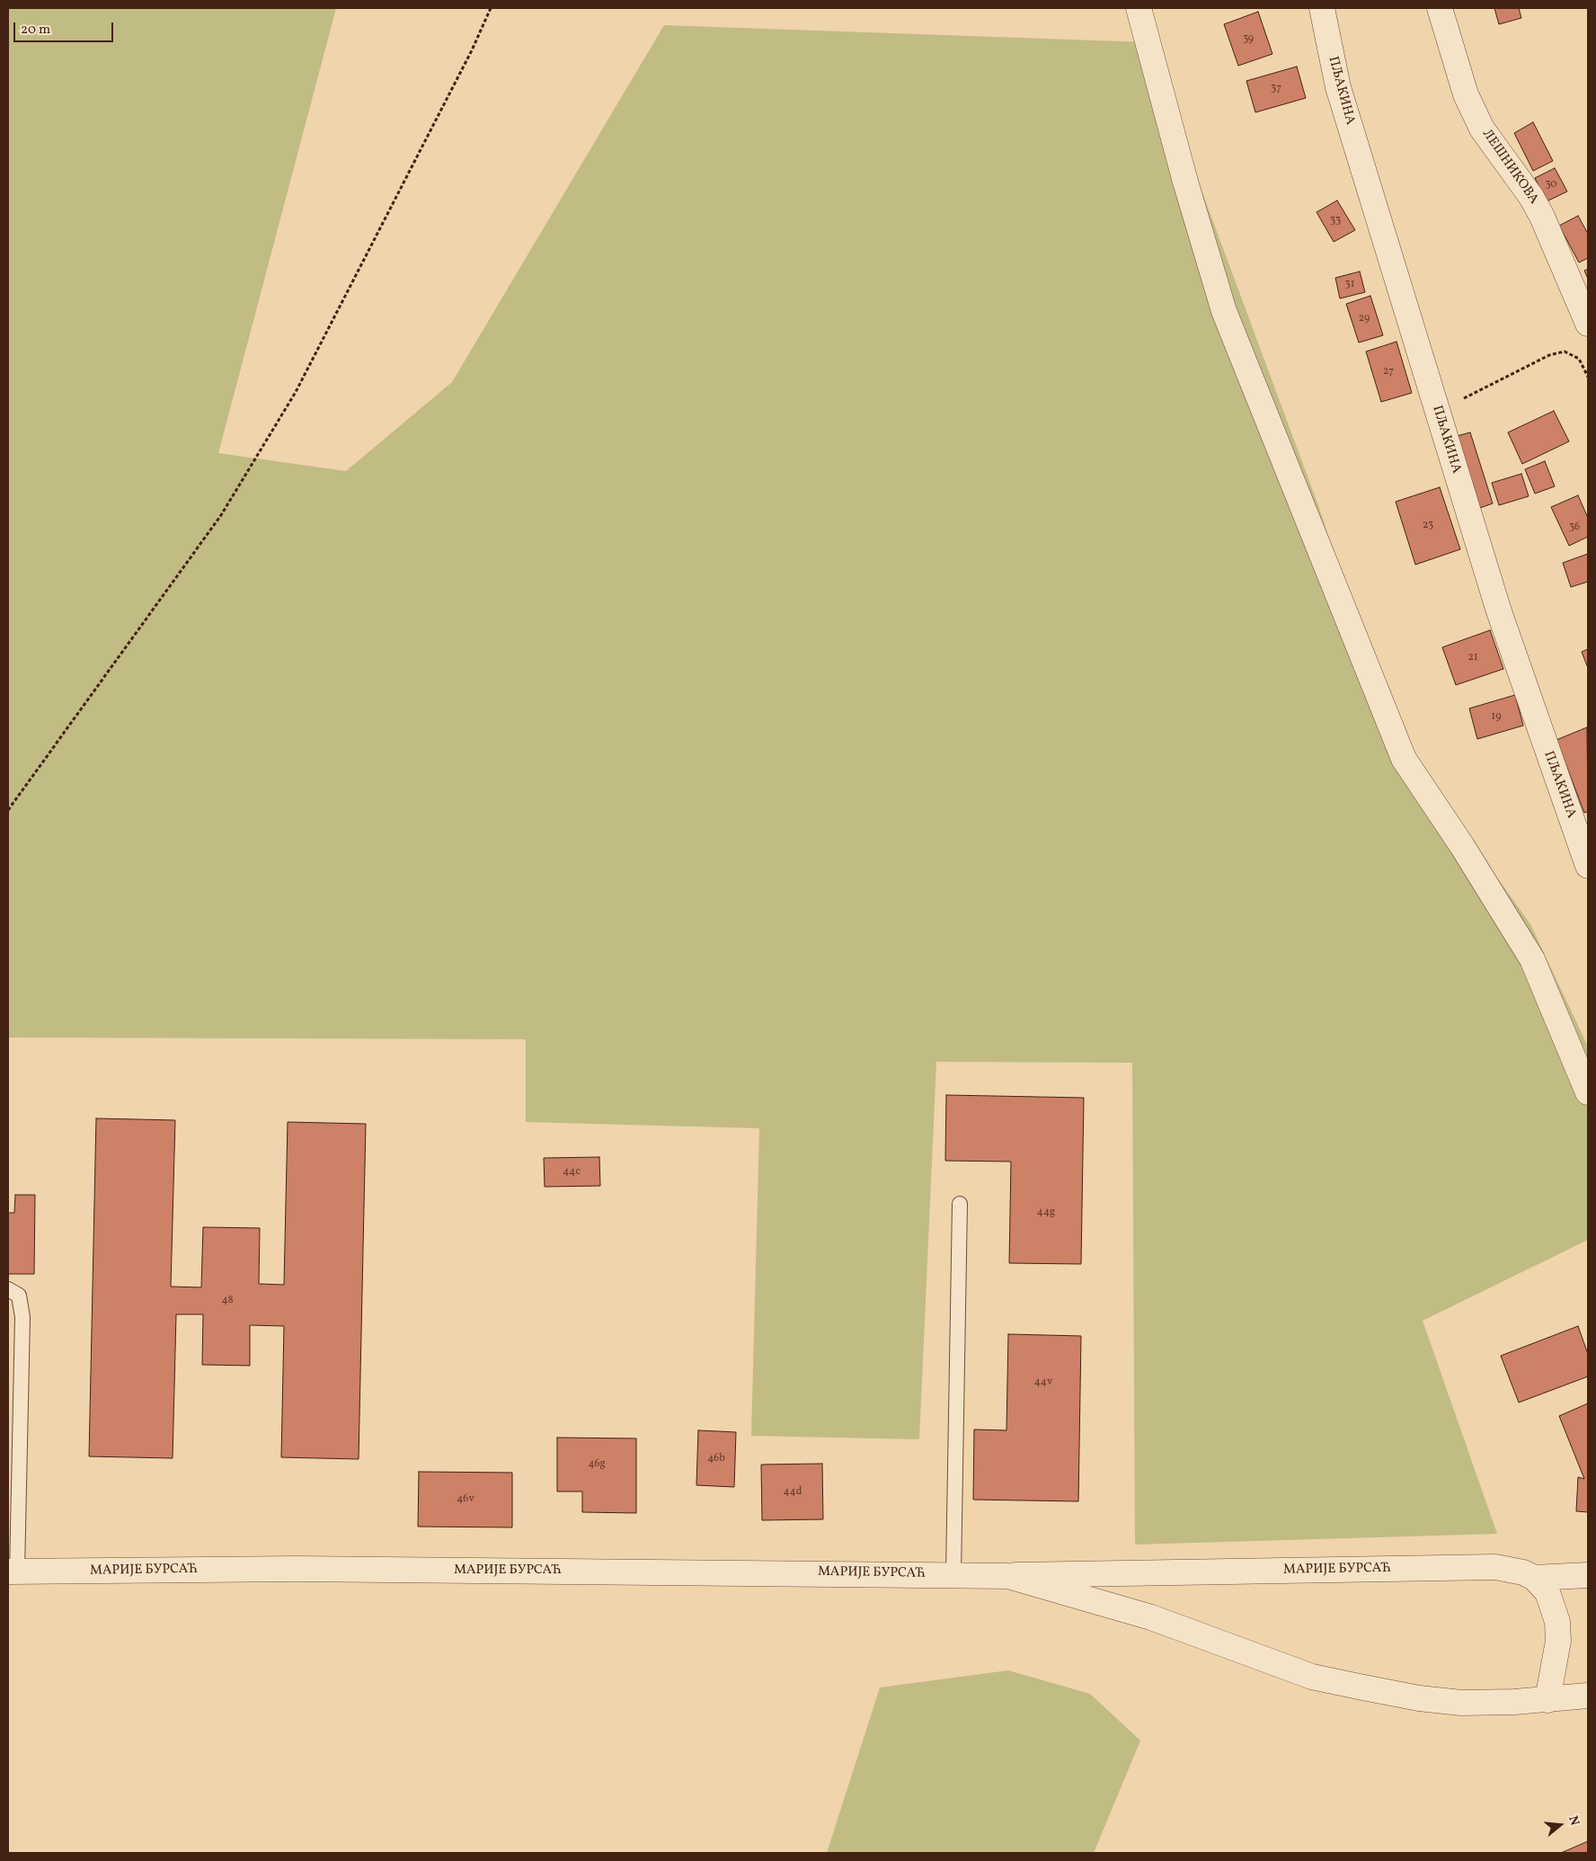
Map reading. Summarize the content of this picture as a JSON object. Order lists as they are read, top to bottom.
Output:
{
  "streets": {
    "street": ["ПЉАКИНА", "ЛЕШНИКОВА", "МАРИЈЕ БУРСАЋ"]
  },
  "house_numbers": [
    "39",
    "37",
    "30",
    "33",
    "31",
    "29",
    "27",
    "23",
    "36",
    "21",
    "19",
    "44c",
    "44g",
    "48",
    "44v",
    "46b",
    "46g",
    "44d",
    "46v"
  ],
  "scale_bar": "20 m",
  "north": "right"
}
